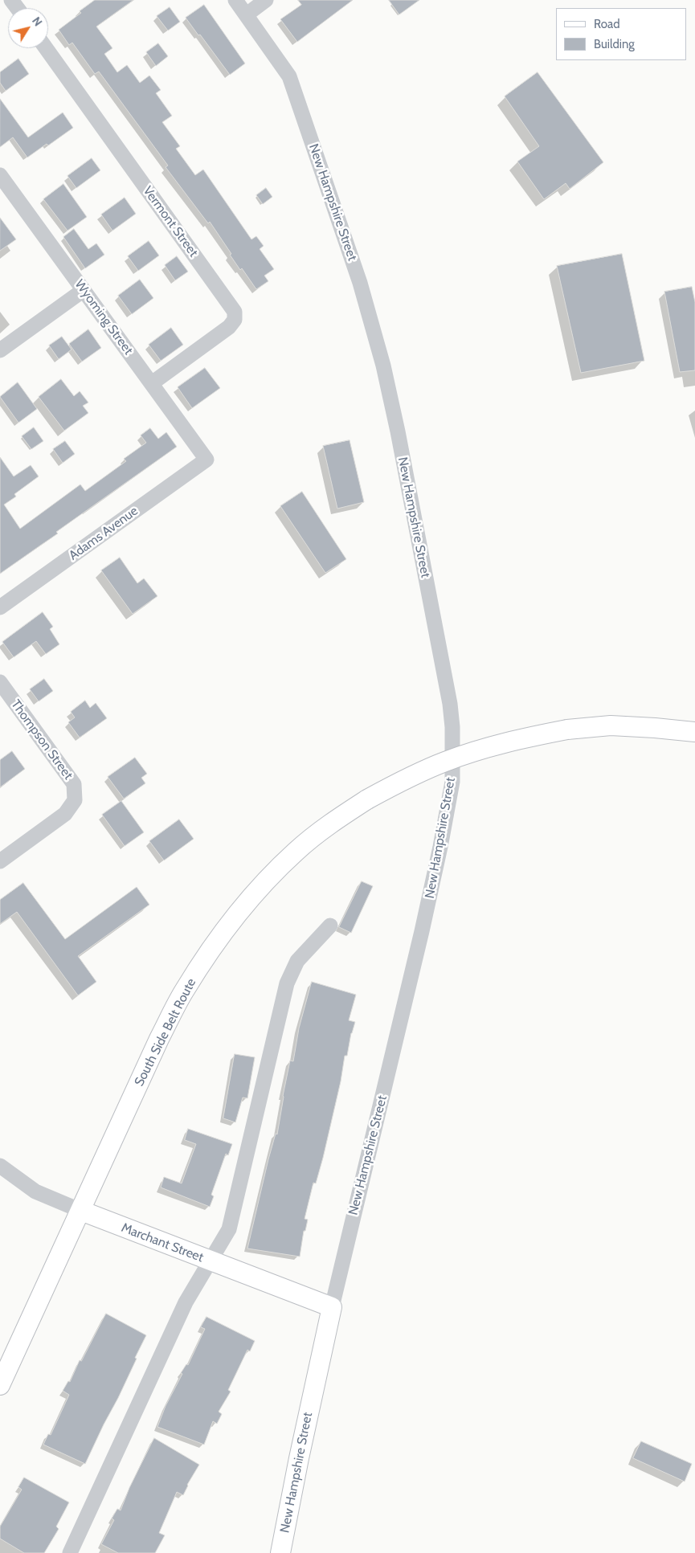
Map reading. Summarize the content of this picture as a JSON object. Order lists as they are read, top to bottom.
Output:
{
  "streets": {
    "main road": ["New Hampshire Street", "South Side Belt Route", "Marchant Street"],
    "street": [
      "Vermont Street",
      "Wyoming Street",
      "Adams Avenue",
      "Thompson Street"
    ]
  },
  "crossings": [
    ["New Hampshire Street", "Marchant Street"],
    ["Vermont Street", "Wyoming Street"],
    ["Wyoming Street", "Adams Avenue"],
    ["South Side Belt Route", "Marchant Street"]
  ],
  "legend": ["Road", "Building"],
  "north": "top right"
}
